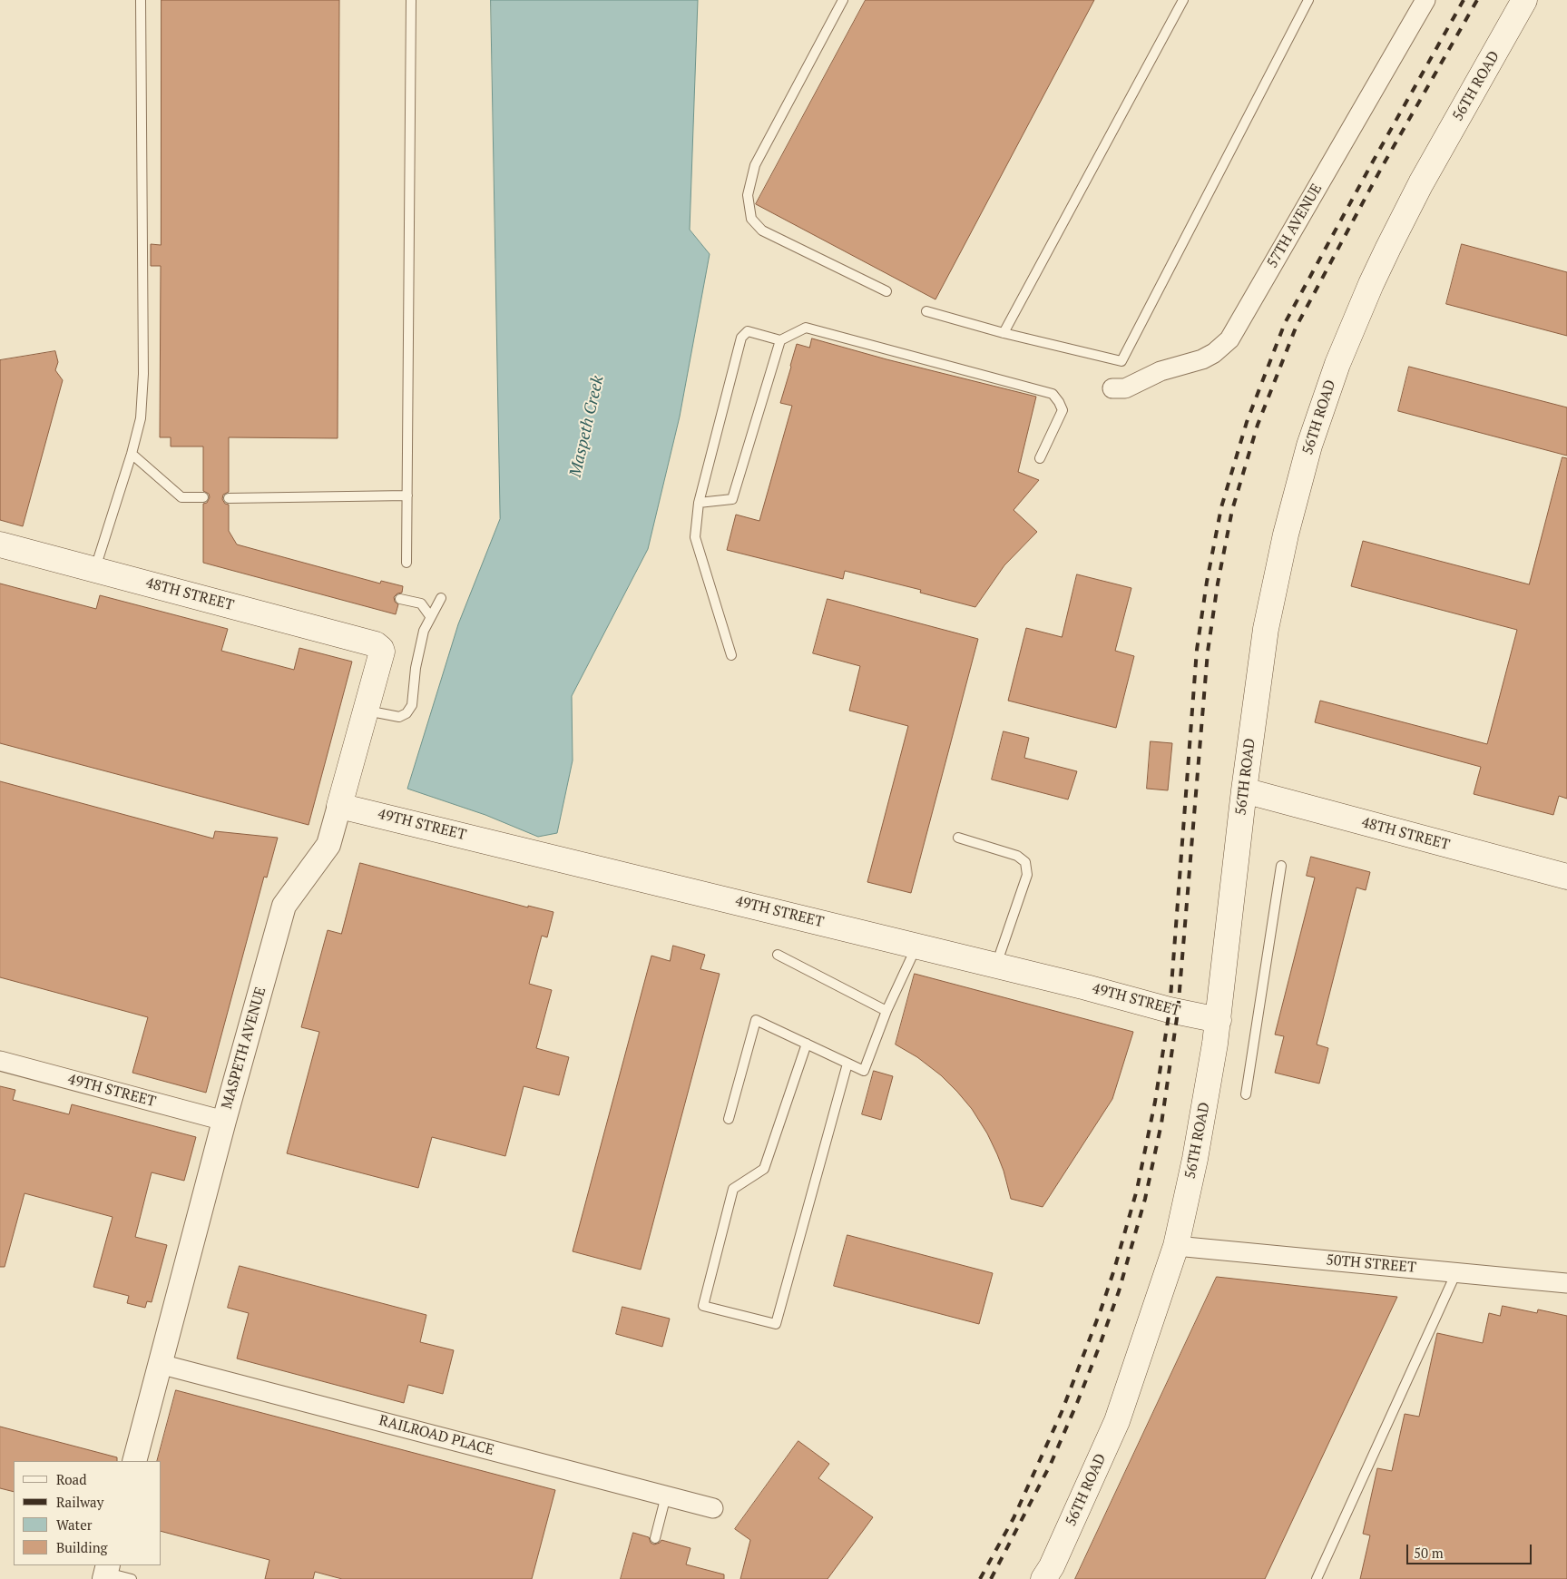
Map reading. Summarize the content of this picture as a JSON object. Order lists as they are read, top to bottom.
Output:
{
  "streets": {
    "main road": [
      "56TH ROAD",
      "48TH STREET",
      "49TH STREET",
      "MASPETH AVENUE"
    ],
    "street": ["57TH AVENUE", "50TH STREET", "RAILROAD PLACE"]
  },
  "crossings": [
    ["56TH ROAD", "48TH STREET"],
    ["56TH ROAD", "49TH STREET"],
    ["56TH ROAD", "50TH STREET"],
    ["48TH STREET", "MASPETH AVENUE"],
    ["49TH STREET", "MASPETH AVENUE"],
    ["MASPETH AVENUE", "RAILROAD PLACE"]
  ],
  "water": ["Maspeth Creek"],
  "legend": [
    "Road",
    "Railway",
    "Water",
    "Building"
  ],
  "scale_bar": "50 m"
}
